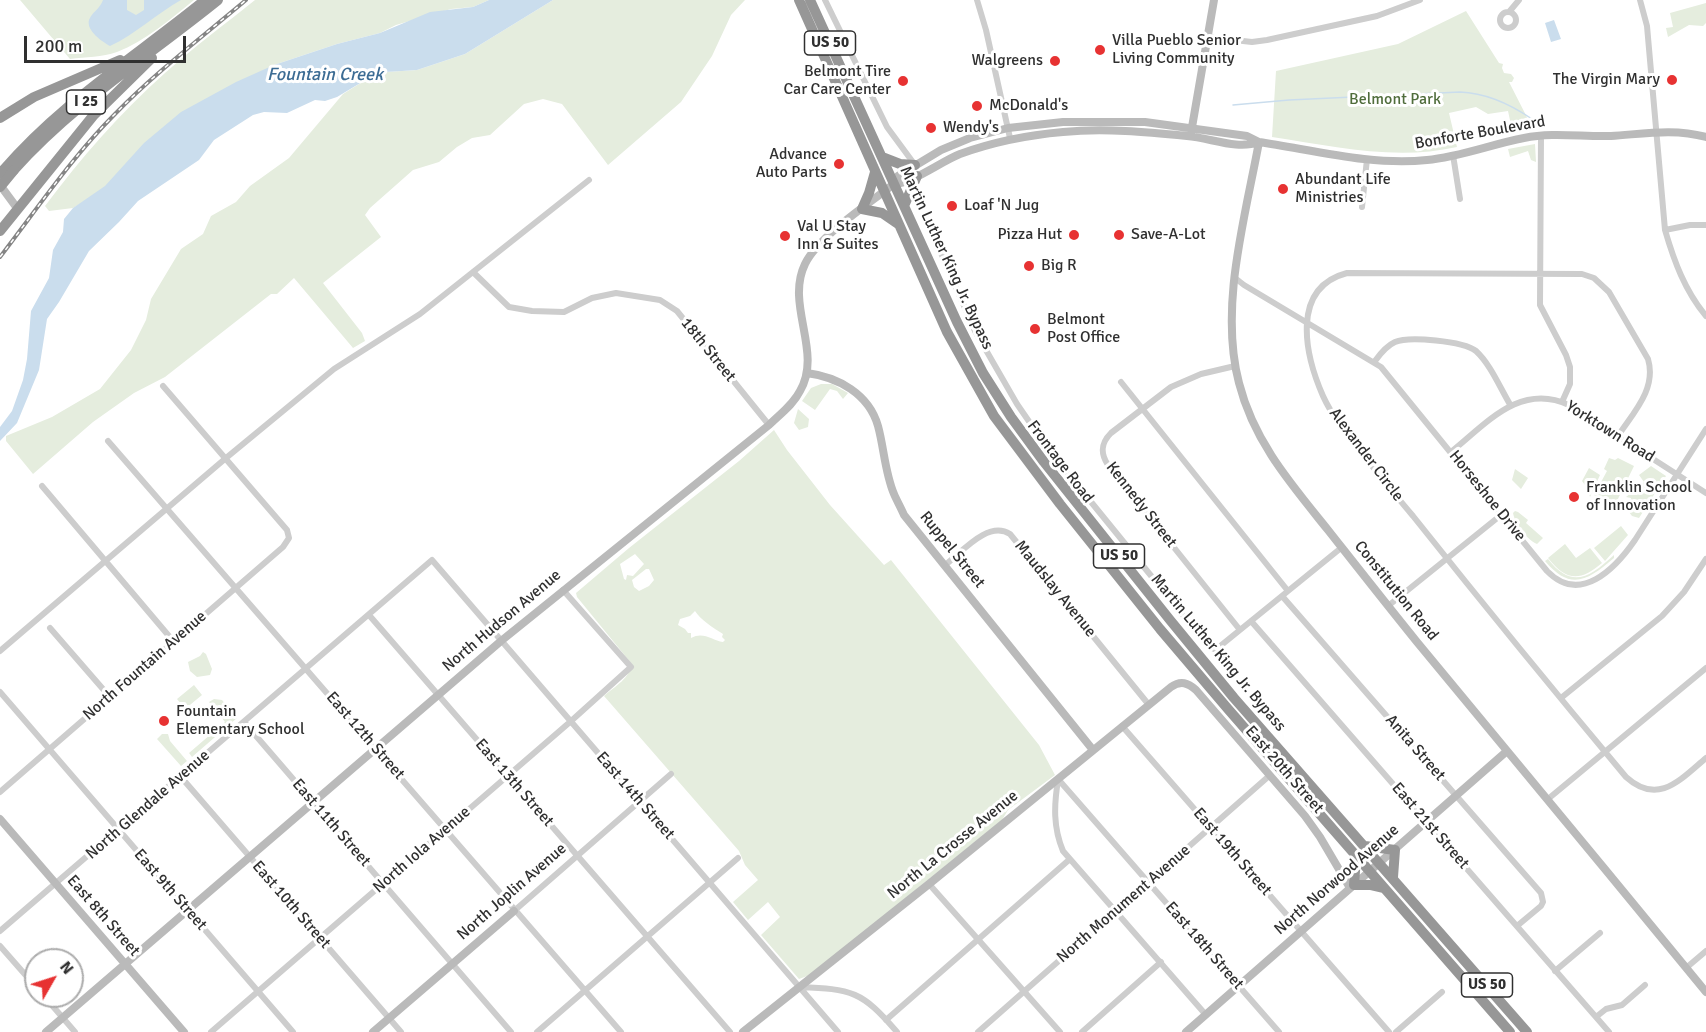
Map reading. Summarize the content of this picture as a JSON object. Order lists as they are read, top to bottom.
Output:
{
  "streets": {
    "highway": ["US 50", "I 25", "Martin Luther King Jr. Bypass"],
    "street": [
      "Bonforte Boulevard",
      "18th Street",
      "Yorktown Road",
      "Alexander Circle",
      "Frontage Road",
      "Horseshoe Drive",
      "Kennedy Street",
      "Ruppel Street",
      "Maudslay Avenue",
      "Constitution Road",
      "North Hudson Avenue",
      "North Fountain Avenue",
      "East 12th Street",
      "Anita Street",
      "East 20th Street",
      "East 13th Street",
      "East 14th Street",
      "North Glendale Avenue",
      "East 11th Street",
      "East 21st Street",
      "North La Crosse Avenue",
      "North Iola Avenue",
      "East 19th Street",
      "North Norwood Avenue",
      "East 9th Street",
      "North Joplin Avenue",
      "North Monument Avenue",
      "East 10th Street",
      "East 8th Street",
      "East 18th Street"
    ]
  },
  "crossings": [
    ["Bonforte Boulevard", "Martin Luther King Jr. Bypass"],
    ["Bonforte Boulevard", "Constitution Road"],
    ["Bonforte Boulevard", "North Hudson Avenue"],
    ["Martin Luther King Jr. Bypass", "North Hudson Avenue"],
    ["Martin Luther King Jr. Bypass", "North Norwood Avenue"],
    ["18th Street", "North Hudson Avenue"],
    ["Yorktown Road", "Horseshoe Drive"],
    ["Alexander Circle", "Horseshoe Drive"],
    ["Frontage Road", "Kennedy Street"],
    ["Horseshoe Drive", "Constitution Road"],
    ["Kennedy Street", "Constitution Road"],
    ["Ruppel Street", "Maudslay Avenue"],
    ["Ruppel Street", "North Hudson Avenue"],
    ["Ruppel Street", "North La Crosse Avenue"],
    ["Maudslay Avenue", "North La Crosse Avenue"],
    ["Constitution Road", "North Norwood Avenue"],
    ["North Hudson Avenue", "East 12th Street"],
    ["North Hudson Avenue", "East 13th Street"],
    ["North Hudson Avenue", "East 14th Street"],
    ["North Hudson Avenue", "East 11th Street"],
    ["North Hudson Avenue", "North Iola Avenue"],
    ["North Hudson Avenue", "East 9th Street"],
    ["North Hudson Avenue", "East 10th Street"],
    ["North Hudson Avenue", "East 8th Street"],
    ["North Fountain Avenue", "East 12th Street"],
    ["North Fountain Avenue", "East 9th Street"],
    ["East 12th Street", "North Glendale Avenue"],
    ["East 12th Street", "North Iola Avenue"],
    ["East 12th Street", "North Joplin Avenue"],
    ["Anita Street", "East 21st Street"],
    ["Anita Street", "North Norwood Avenue"],
    ["East 20th Street", "North La Crosse Avenue"],
    ["East 20th Street", "North Norwood Avenue"],
    ["East 20th Street", "North Monument Avenue"],
    ["East 13th Street", "North Glendale Avenue"],
    ["East 13th Street", "North Iola Avenue"],
    ["East 13th Street", "North Joplin Avenue"],
    ["East 14th Street", "North Glendale Avenue"],
    ["East 14th Street", "North La Crosse Avenue"],
    ["East 14th Street", "North Iola Avenue"],
    ["East 14th Street", "North Joplin Avenue"],
    ["North Glendale Avenue", "East 11th Street"],
    ["North Glendale Avenue", "East 9th Street"],
    ["North Glendale Avenue", "East 10th Street"],
    ["North Glendale Avenue", "East 8th Street"],
    ["East 11th Street", "North Iola Avenue"],
    ["East 11th Street", "North Joplin Avenue"],
    ["East 21st Street", "North Norwood Avenue"],
    ["North La Crosse Avenue", "East 19th Street"],
    ["North La Crosse Avenue", "East 18th Street"],
    ["North Iola Avenue", "East 9th Street"],
    ["North Iola Avenue", "East 10th Street"],
    ["East 19th Street", "North Norwood Avenue"],
    ["East 19th Street", "North Monument Avenue"],
    ["North Norwood Avenue", "East 18th Street"],
    ["North Joplin Avenue", "East 10th Street"],
    ["North Monument Avenue", "East 18th Street"]
  ],
  "water": ["Fountain Creek"],
  "parks": ["Belmont Park"],
  "places": [
    "Villa Pueblo Senior Living Community",
    "Walgreens",
    "The Virgin Mary",
    "Belmont Tire Car Care Center",
    "McDonald's",
    "Wendy's",
    "Advance Auto Parts",
    "Abundant Life Ministries",
    "Loaf 'N Jug",
    "Pizza Hut",
    "Save-A-Lot",
    "Val U Stay Inn & Suites",
    "Big R",
    "Belmont Post Office",
    "Franklin School of Innovation",
    "Fountain Elementary School"
  ],
  "scale_bar": "200 m",
  "north": "top right"
}
